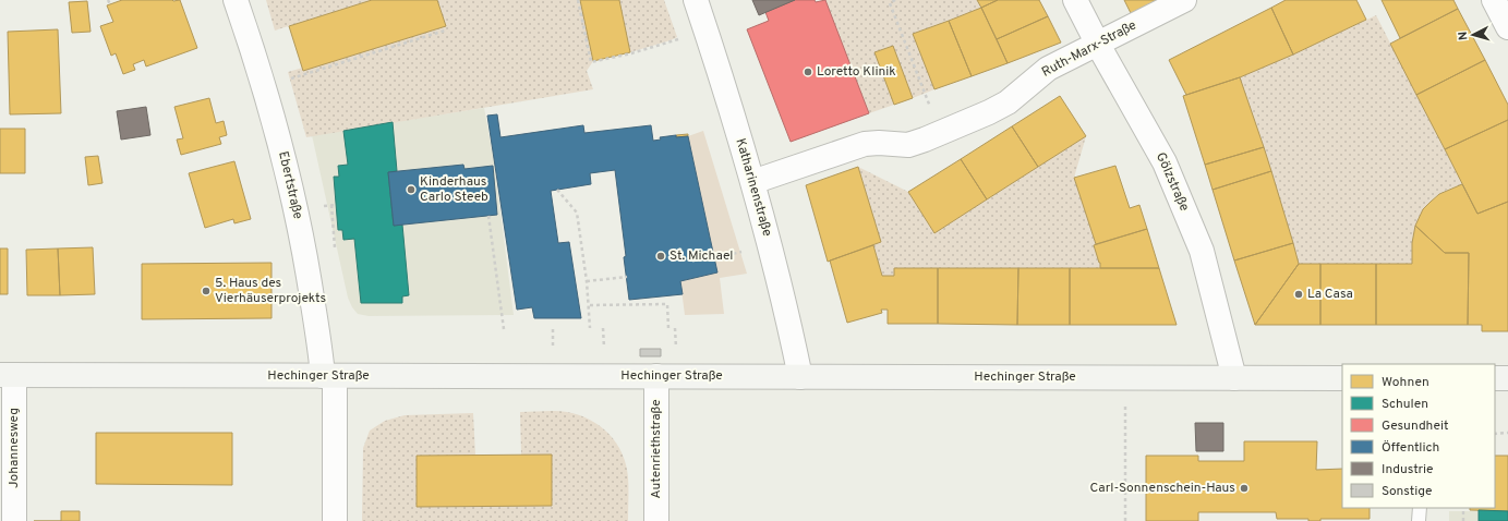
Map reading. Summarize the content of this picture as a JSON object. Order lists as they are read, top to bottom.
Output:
{
  "streets": {
    "street": [
      "Ruth-Marx-Straße",
      "Gölzstraße",
      "Ebertstraße",
      "Katharinenstraße",
      "Hechinger Straße",
      "Johannesweg",
      "Autenriethstraße"
    ]
  },
  "crossings": [
    ["Ruth-Marx-Straße", "Gölzstraße"],
    ["Ruth-Marx-Straße", "Katharinenstraße"],
    ["Gölzstraße", "Hechinger Straße"],
    ["Ebertstraße", "Hechinger Straße"],
    ["Katharinenstraße", "Hechinger Straße"],
    ["Hechinger Straße", "Johannesweg"],
    ["Hechinger Straße", "Autenriethstraße"]
  ],
  "places": [
    "Loretto Klinik",
    "Kinderhaus Carlo Steeb",
    "St. Michael",
    "5. Haus des Vierhäuserprojekts",
    "La Casa",
    "Carl-Sonnenschein-Haus"
  ],
  "legend": [
    "Wohnen",
    "Schulen",
    "Gesundheit",
    "Öffentlich",
    "Industrie",
    "Sonstige"
  ],
  "north": "left"
}
